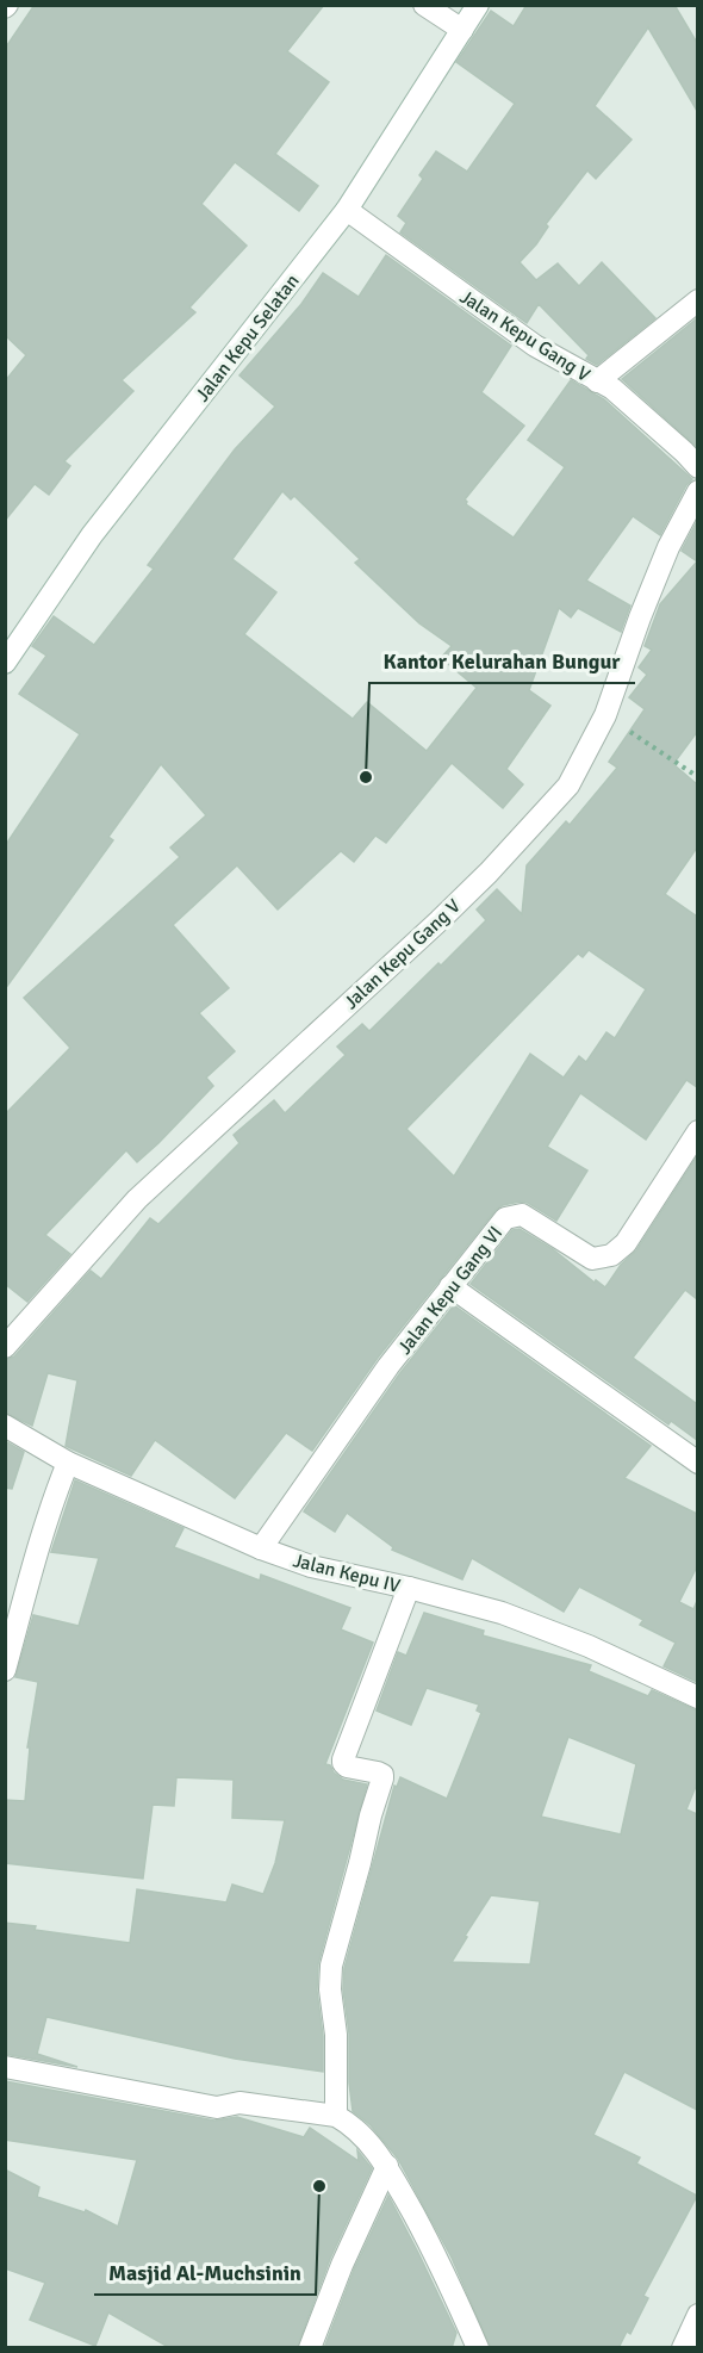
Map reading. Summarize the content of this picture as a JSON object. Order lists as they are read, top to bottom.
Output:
{
  "streets": {
    "street": [
      "Jalan Kepu Gang V",
      "Jalan Kepu Selatan",
      "Jalan Kepu Gang VI",
      "Jalan Kepu IV"
    ]
  },
  "crossings": [
    ["Jalan Kepu Gang V", "Jalan Kepu Selatan"],
    ["Jalan Kepu Gang VI", "Jalan Kepu IV"]
  ],
  "places": ["Kantor Kelurahan Bungur", "Masjid Al-Muchsinin"]
}
